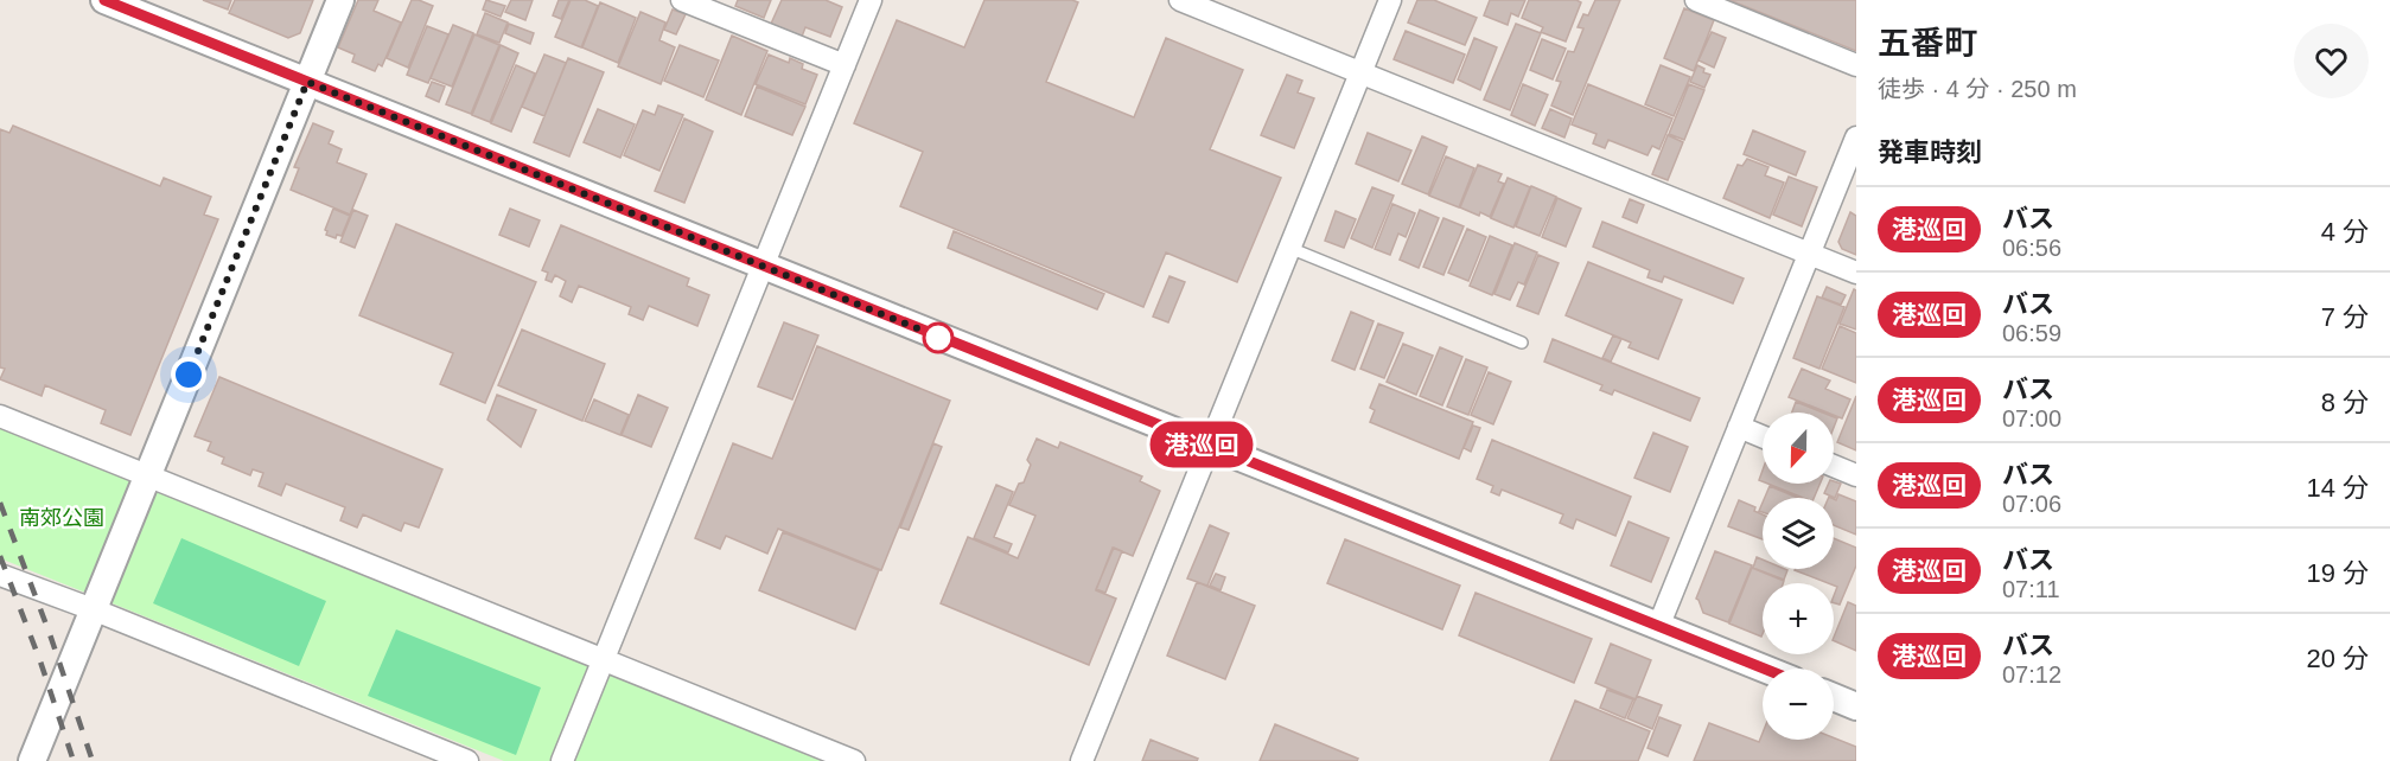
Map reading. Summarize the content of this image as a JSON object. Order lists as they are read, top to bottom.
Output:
{
  "parks": ["南郊公園"],
  "lines": ["bus line 港巡回"],
  "north": "bottom",
  "page": {
    "on_map": "港巡回",
    "heading": [
      ["五番町", "徒歩 · 4 分 · 250 m"],
      "発車時刻"
    ],
    "list": [
      {
        "mark": "港巡回",
        "name": "バス",
        "note": "06:56",
        "value": "4 分"
      },
      {
        "mark": "港巡回",
        "name": "バス",
        "note": "06:59",
        "value": "7 分"
      },
      {
        "mark": "港巡回",
        "name": "バス",
        "note": "07:00",
        "value": "8 分"
      },
      {
        "mark": "港巡回",
        "name": "バス",
        "note": "07:06",
        "value": "14 分"
      },
      {
        "mark": "港巡回",
        "name": "バス",
        "note": "07:11",
        "value": "19 分"
      },
      {
        "mark": "港巡回",
        "name": "バス",
        "note": "07:12",
        "value": "20 分"
      }
    ],
    "map_buttons": ["+", "−"]
  }
}
